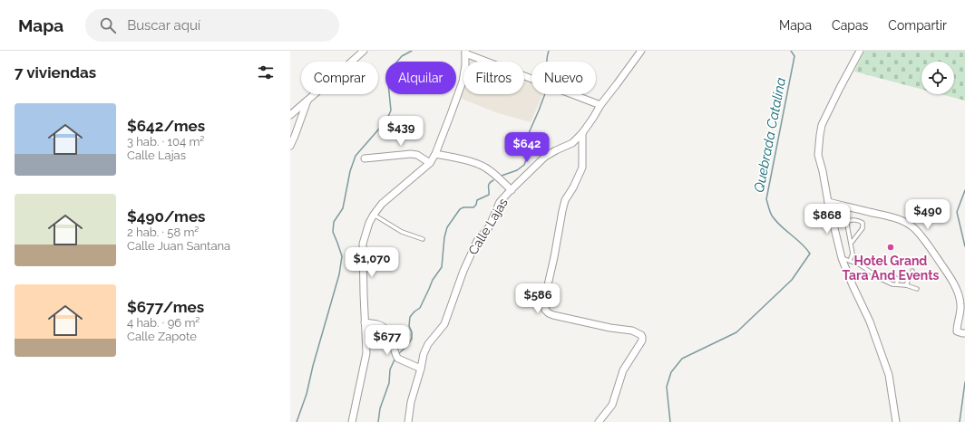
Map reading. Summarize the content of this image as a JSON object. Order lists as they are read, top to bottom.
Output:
{
  "streets": {
    "street": ["Calle Lajas"]
  },
  "water": ["Quebrada Catalina"],
  "places": ["Hotel Grand Tara And Events"],
  "page": {
    "header": "Mapa",
    "search": "Buscar aquí",
    "nav": ["Mapa", "Capas", "Compartir"],
    "heading": "7 viviendas",
    "chip": [
      "Comprar",
      "Alquilar",
      "Filtros",
      "Nuevo"
    ],
    "list": [
      {
        "name": "$642/mes",
        "note": "3 hab. · 104 m² · Calle Lajas"
      },
      {
        "name": "$490/mes",
        "note": "2 hab. · 58 m² · Calle Juan Santana"
      },
      {
        "name": "$677/mes",
        "note": "4 hab. · 96 m² · Calle Zapote"
      }
    ],
    "price": [
      "$439",
      "$642",
      "$490",
      "$868",
      "$1,070",
      "$586",
      "$677"
    ]
  }
}
